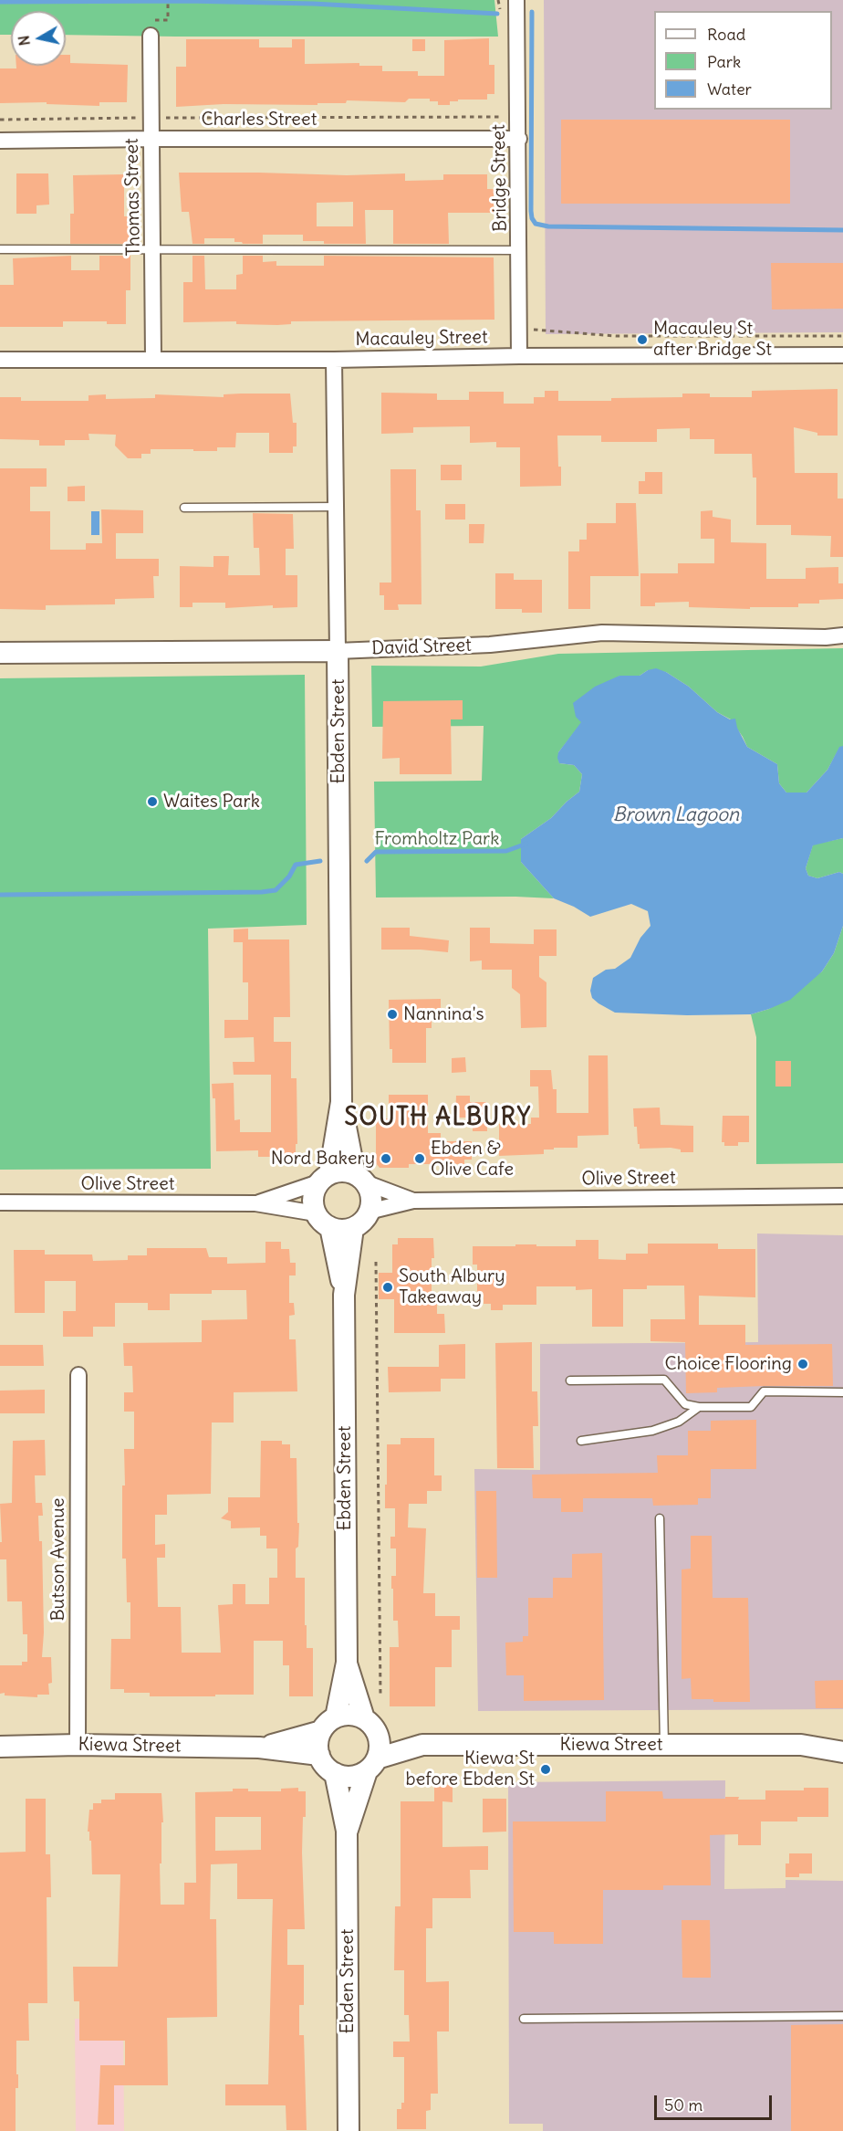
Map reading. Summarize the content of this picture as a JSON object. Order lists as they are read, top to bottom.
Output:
{
  "streets": {
    "street": [
      "Charles Street",
      "Bridge Street",
      "Thomas Street",
      "Macauley Street",
      "David Street",
      "Ebden Street",
      "Olive Street",
      "Butson Avenue",
      "Kiewa Street"
    ]
  },
  "crossings": [
    ["Charles Street", "Bridge Street"],
    ["Charles Street", "Thomas Street"],
    ["Bridge Street", "Macauley Street"],
    ["Thomas Street", "Macauley Street"],
    ["Macauley Street", "Ebden Street"],
    ["David Street", "Ebden Street"],
    ["Ebden Street", "Olive Street"],
    ["Ebden Street", "Kiewa Street"],
    ["Butson Avenue", "Kiewa Street"]
  ],
  "districts": ["SOUTH ALBURY"],
  "water": ["Brown Lagoon"],
  "parks": ["Fromholtz Park"],
  "places": [
    "Macauley St after Bridge St",
    "Waites Park",
    "Nannina's",
    "Nord Bakery",
    "Ebden & Olive Cafe",
    "South Albury Takeaway",
    "Choice Flooring",
    "Kiewa St before Ebden St"
  ],
  "legend": ["Road", "Park", "Water"],
  "scale_bar": "50 m",
  "north": "left"
}
